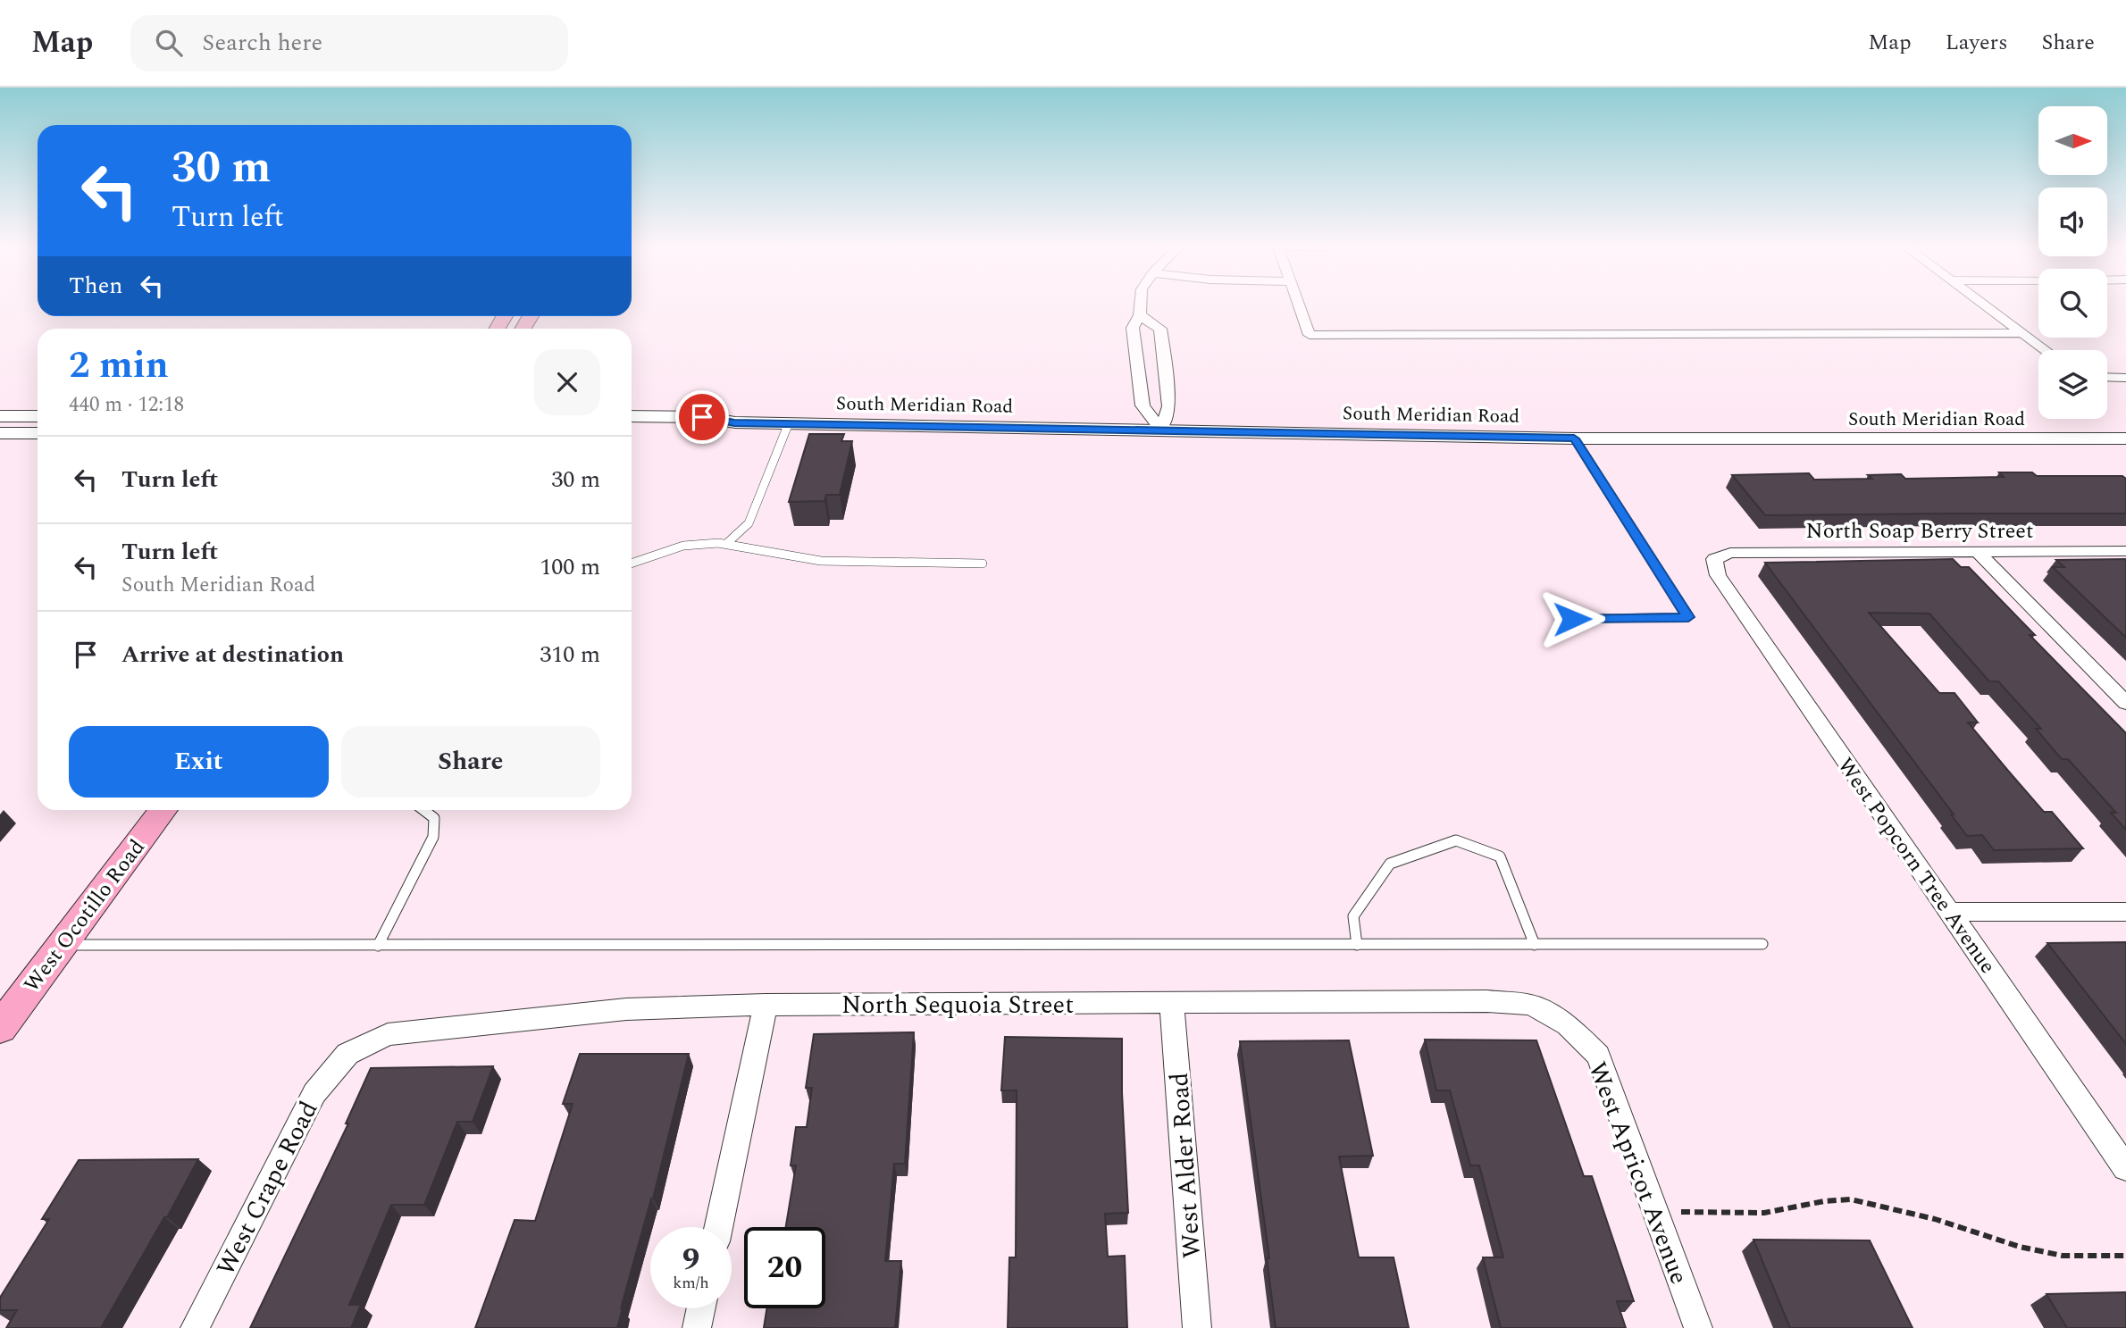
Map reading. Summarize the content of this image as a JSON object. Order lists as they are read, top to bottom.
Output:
{
  "streets": {
    "main road": ["West Ocotillo Road"],
    "street": [
      "South Meridian Road",
      "North Soap Berry Street",
      "West Popcorn Tree Avenue",
      "North Sequoia Street",
      "West Alder Road",
      "West Apricot Avenue",
      "West Crape Road"
    ]
  },
  "crossings": [
    ["North Soap Berry Street", "West Popcorn Tree Avenue"],
    ["North Sequoia Street", "West Alder Road"],
    ["North Sequoia Street", "West Apricot Avenue"],
    ["North Sequoia Street", "West Crape Road"]
  ],
  "north": "right",
  "page": {
    "header": "Map",
    "search": "Search here",
    "nav": ["Map", "Layers", "Share"],
    "turn": ["30 m", "Turn left"],
    "then": "Then",
    "heading": ["2 min", "440 m · 12:18"],
    "list": [
      {
        "name": "Turn left",
        "value": "30 m"
      },
      {
        "name": "Turn left",
        "note": "South Meridian Road",
        "value": "100 m"
      },
      {
        "name": "Arrive at destination",
        "value": "310 m"
      }
    ],
    "buttons": ["Exit", "Share"],
    "speed": "9 km/h",
    "limit": "20"
  }
}
